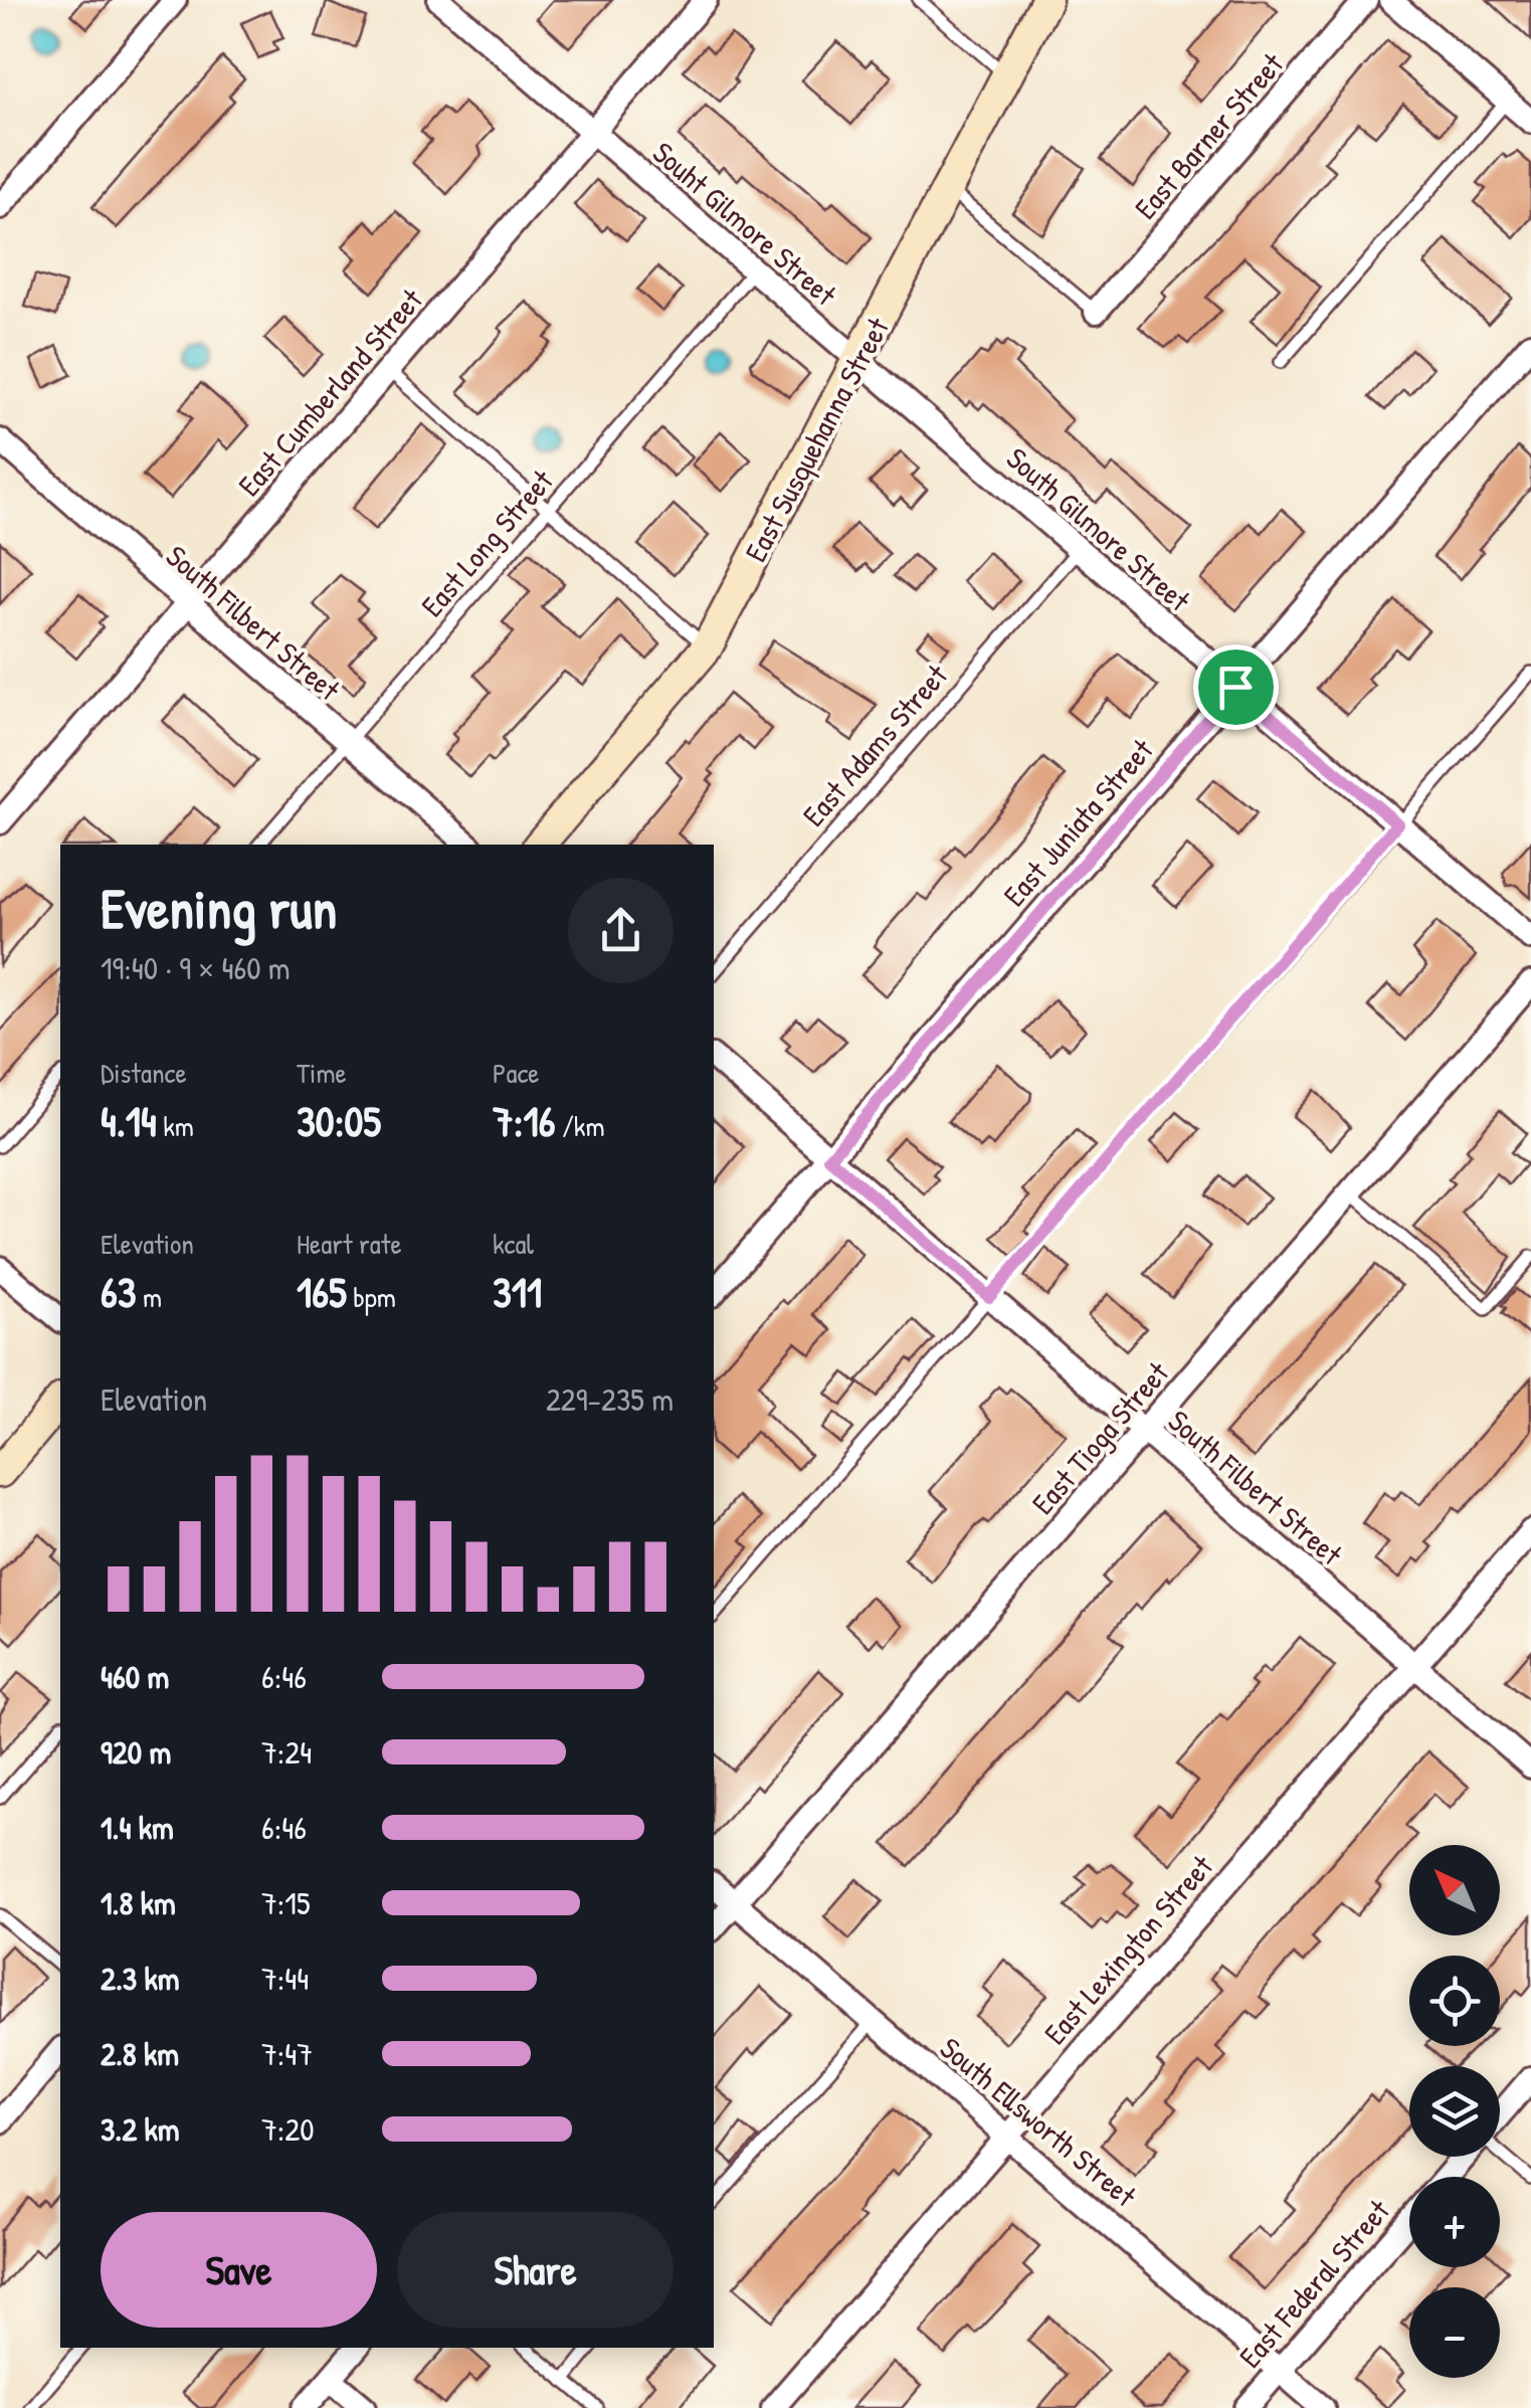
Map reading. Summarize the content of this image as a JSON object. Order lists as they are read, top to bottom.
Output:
{
  "streets": {
    "main road": ["East Susquehanna Street"],
    "street": [
      "East Barner Street",
      "Souht Gilmore Street",
      "East Cumberland Street",
      "South Gilmore Street",
      "South Filbert Street",
      "East Juniata Street",
      "East Tioga Street",
      "East Lexington Street",
      "South Ellsworth Street",
      "East Federal Street"
    ],
    "lane": ["East Long Street", "East Adams Street"]
  },
  "crossings": [
    ["Souht Gilmore Street", "East Cumberland Street"],
    ["Souht Gilmore Street", "East Susquehanna Street"],
    ["Souht Gilmore Street", "South Gilmore Street"],
    ["Souht Gilmore Street", "East Long Street"],
    ["East Cumberland Street", "South Filbert Street"],
    ["East Susquehanna Street", "South Gilmore Street"],
    ["South Gilmore Street", "East Adams Street"],
    ["South Gilmore Street", "East Juniata Street"],
    ["East Long Street", "South Filbert Street"],
    ["South Filbert Street", "East Juniata Street"],
    ["South Filbert Street", "East Tioga Street"],
    ["South Filbert Street", "East Lexington Street"],
    ["East Tioga Street", "South Ellsworth Street"],
    ["East Lexington Street", "South Ellsworth Street"],
    ["South Ellsworth Street", "East Federal Street"]
  ],
  "north": "top left",
  "page": {
    "heading": ["Evening run", "19:40 · 9 × 460 m"],
    "stats": [
      ["Distance", "4.14 km"],
      ["Time", "30:05"],
      ["Pace", "7:16 /km"],
      ["Elevation", "63 m"],
      ["Heart rate", "165 bpm"],
      ["kcal", "311"]
    ],
    "chart": ["Elevation", "229–235 m"],
    "list": [
      {
        "name": "460 m",
        "note": "6:46"
      },
      {
        "name": "920 m",
        "note": "7:24"
      },
      {
        "name": "1.4 km",
        "note": "6:46"
      },
      {
        "name": "1.8 km",
        "note": "7:15"
      },
      {
        "name": "2.3 km",
        "note": "7:44"
      },
      {
        "name": "2.8 km",
        "note": "7:47"
      },
      {
        "name": "3.2 km",
        "note": "7:20"
      }
    ],
    "map_buttons": ["+", "−"],
    "buttons": ["Save", "Share"]
  }
}
